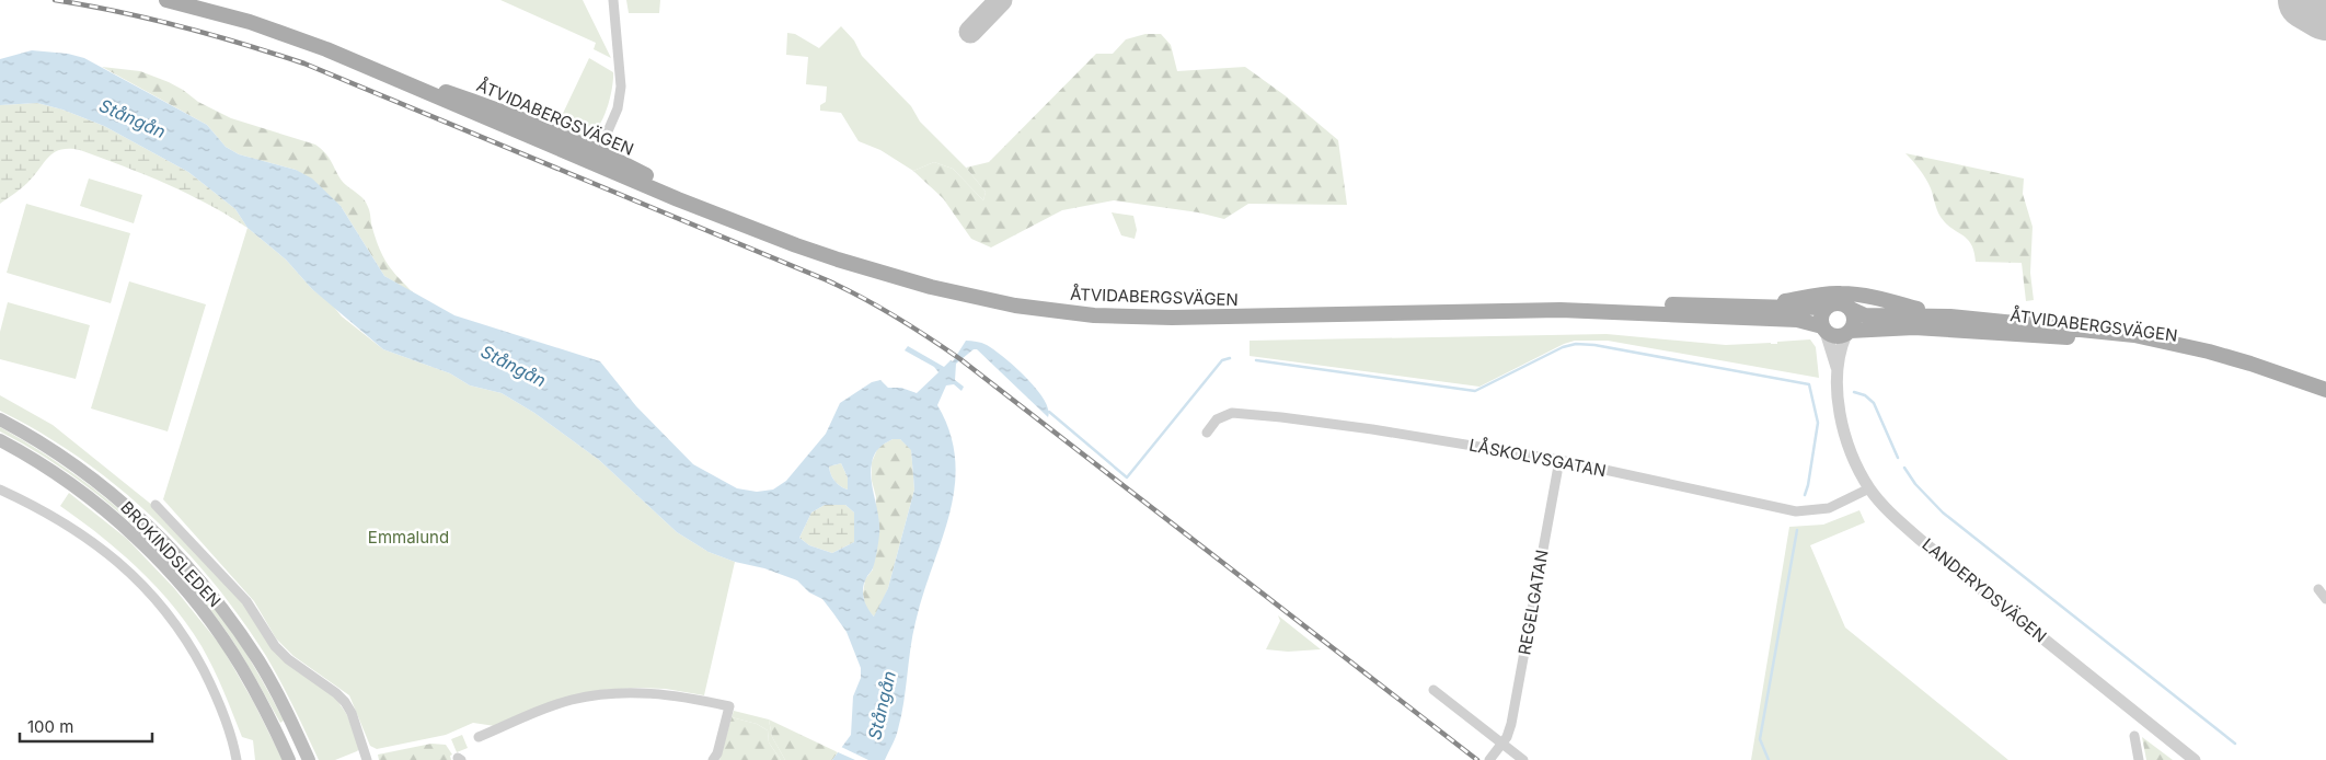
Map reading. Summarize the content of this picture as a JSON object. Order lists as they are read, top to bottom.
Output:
{
  "streets": {
    "main road": ["ÅTVIDABERGSVÄGEN", "BROKINDSLEDEN"],
    "street": ["LÅSKOLVSGATAN", "LANDERYDSVÄGEN", "REGELGATAN"]
  },
  "crossings": [
    ["ÅTVIDABERGSVÄGEN", "LANDERYDSVÄGEN"],
    ["LÅSKOLVSGATAN", "LANDERYDSVÄGEN"],
    ["LÅSKOLVSGATAN", "REGELGATAN"]
  ],
  "water": ["Stångån"],
  "parks": ["Emmalund"],
  "scale_bar": "100 m"
}
